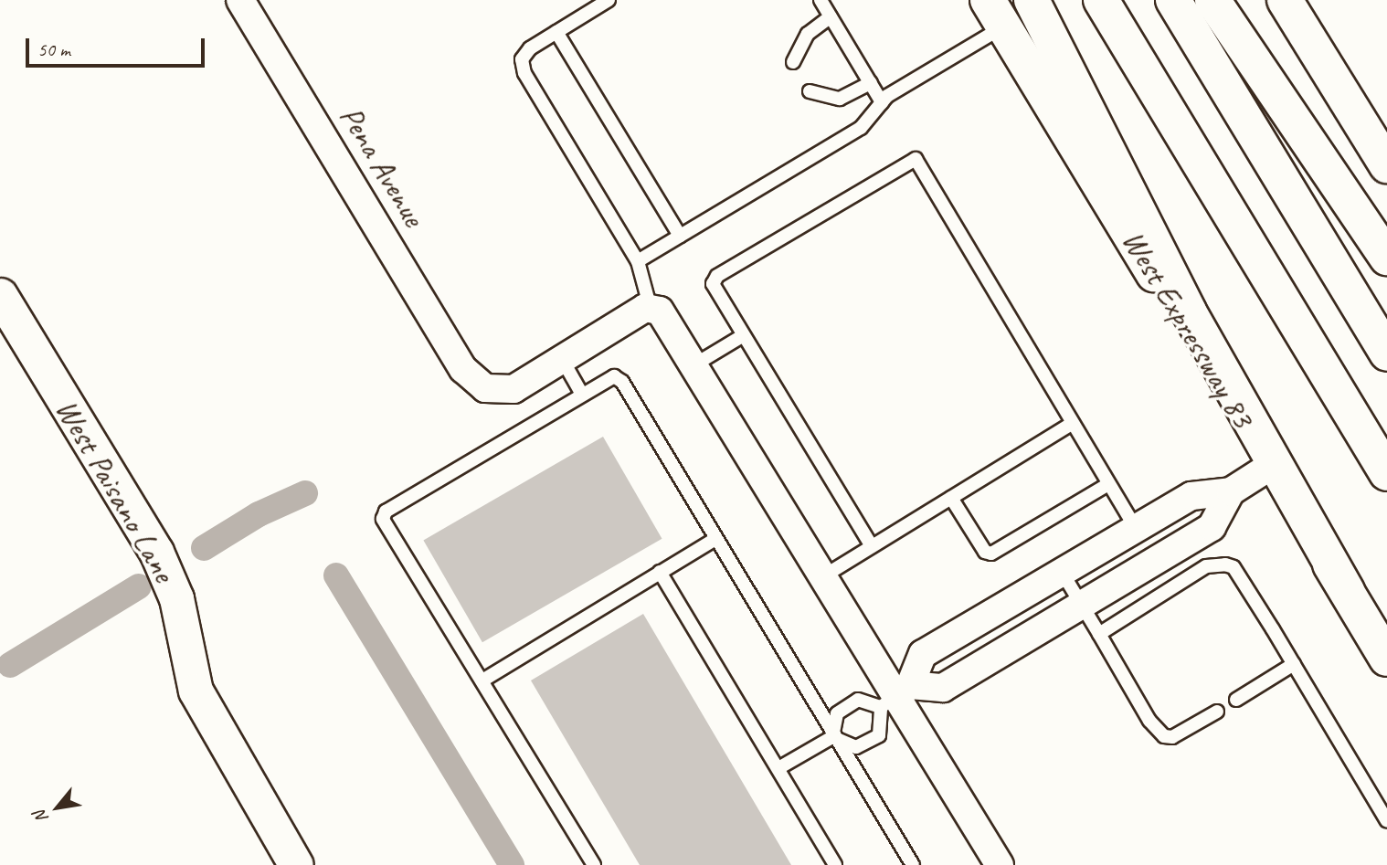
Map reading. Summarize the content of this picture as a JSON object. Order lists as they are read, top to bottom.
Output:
{
  "streets": {
    "main road": ["West Expressway 83"],
    "street": ["Pena Avenue", "West Paisano Lane"]
  },
  "scale_bar": "50 m",
  "north": "bottom left"
}
